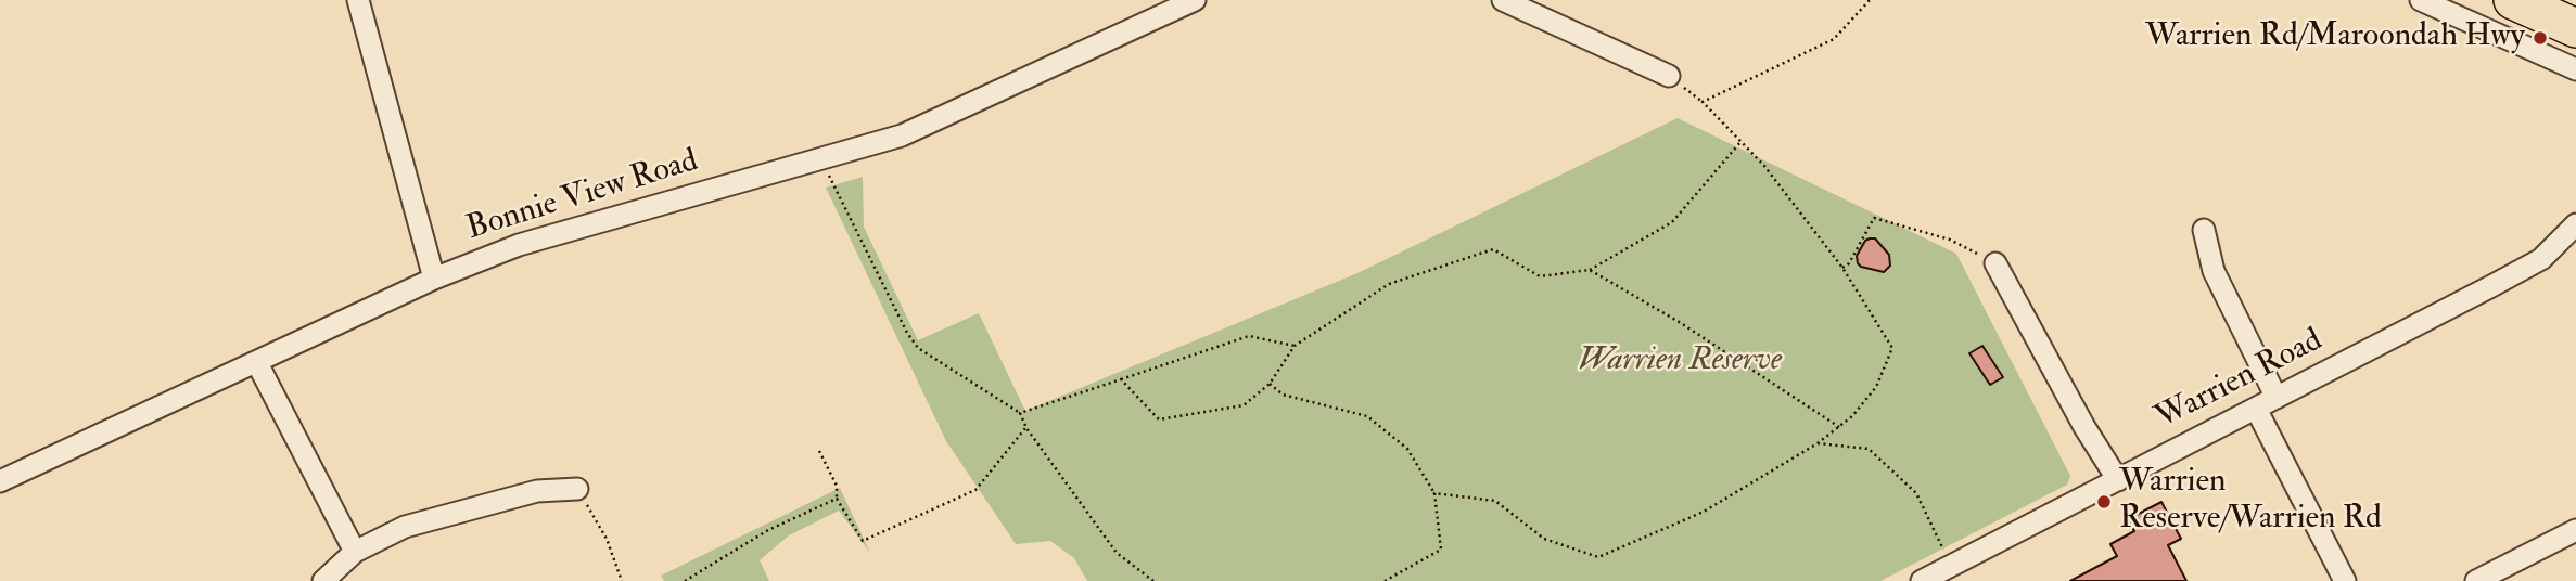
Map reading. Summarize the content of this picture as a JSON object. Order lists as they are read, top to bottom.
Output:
{
  "streets": {
    "street": ["Bonnie View Road", "Warrien Road"]
  },
  "parks": ["Warrien Reserve"],
  "places": ["Warrien Rd/Maroondah Hwy", "Warrien Reserve/Warrien Rd"]
}
